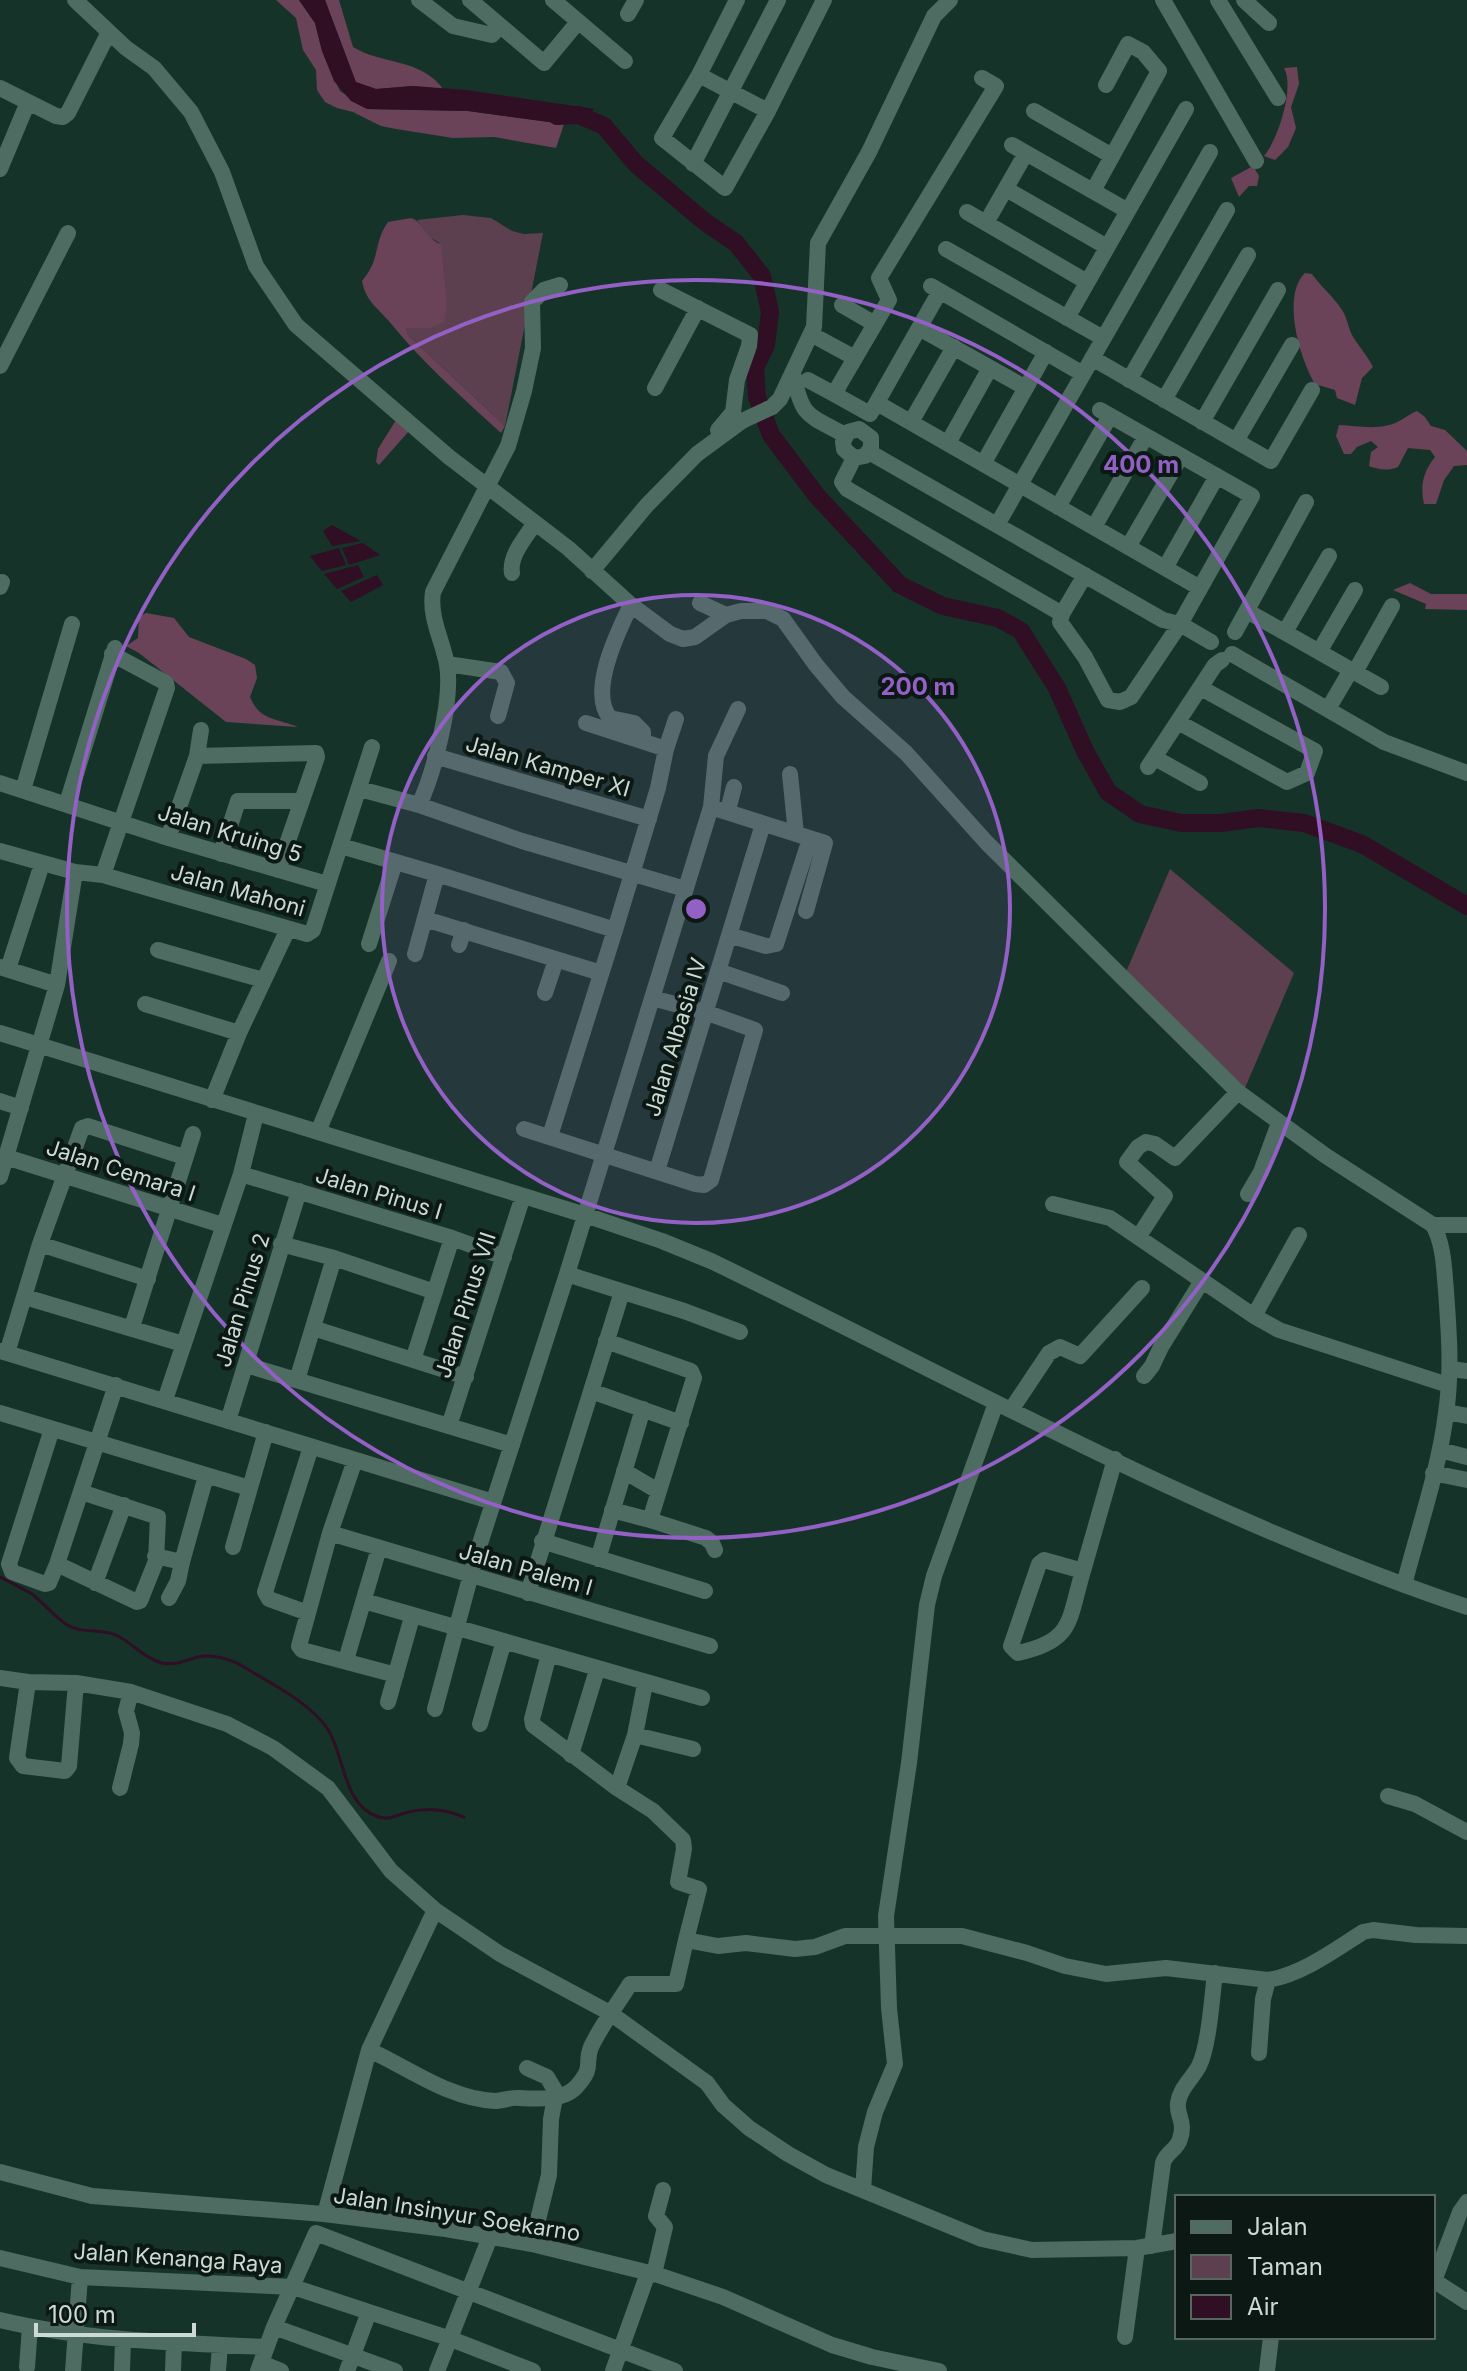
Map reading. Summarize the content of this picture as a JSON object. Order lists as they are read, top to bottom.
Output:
{
  "streets": {
    "street": [
      "Jalan Kamper XI",
      "Jalan Kruing 5",
      "Jalan Mahoni",
      "Jalan Albasia lV",
      "Jalan Cemara I",
      "Jalan Pinus I",
      "Jalan Pinus 2",
      "Jalan Pinus VII",
      "Jalan Palem I",
      "Jalan Insinyur Soekarno",
      "Jalan Kenanga Raya"
    ]
  },
  "crossings": [
    ["Jalan Kruing 5", "Jalan Mahoni"],
    ["Jalan Pinus I", "Jalan Pinus 2"],
    ["Jalan Pinus I", "Jalan Pinus VII"]
  ],
  "legend": ["Jalan", "Taman", "Air"],
  "scale_bar": "100 m",
  "rings": ["400 m", "200 m"]
}
